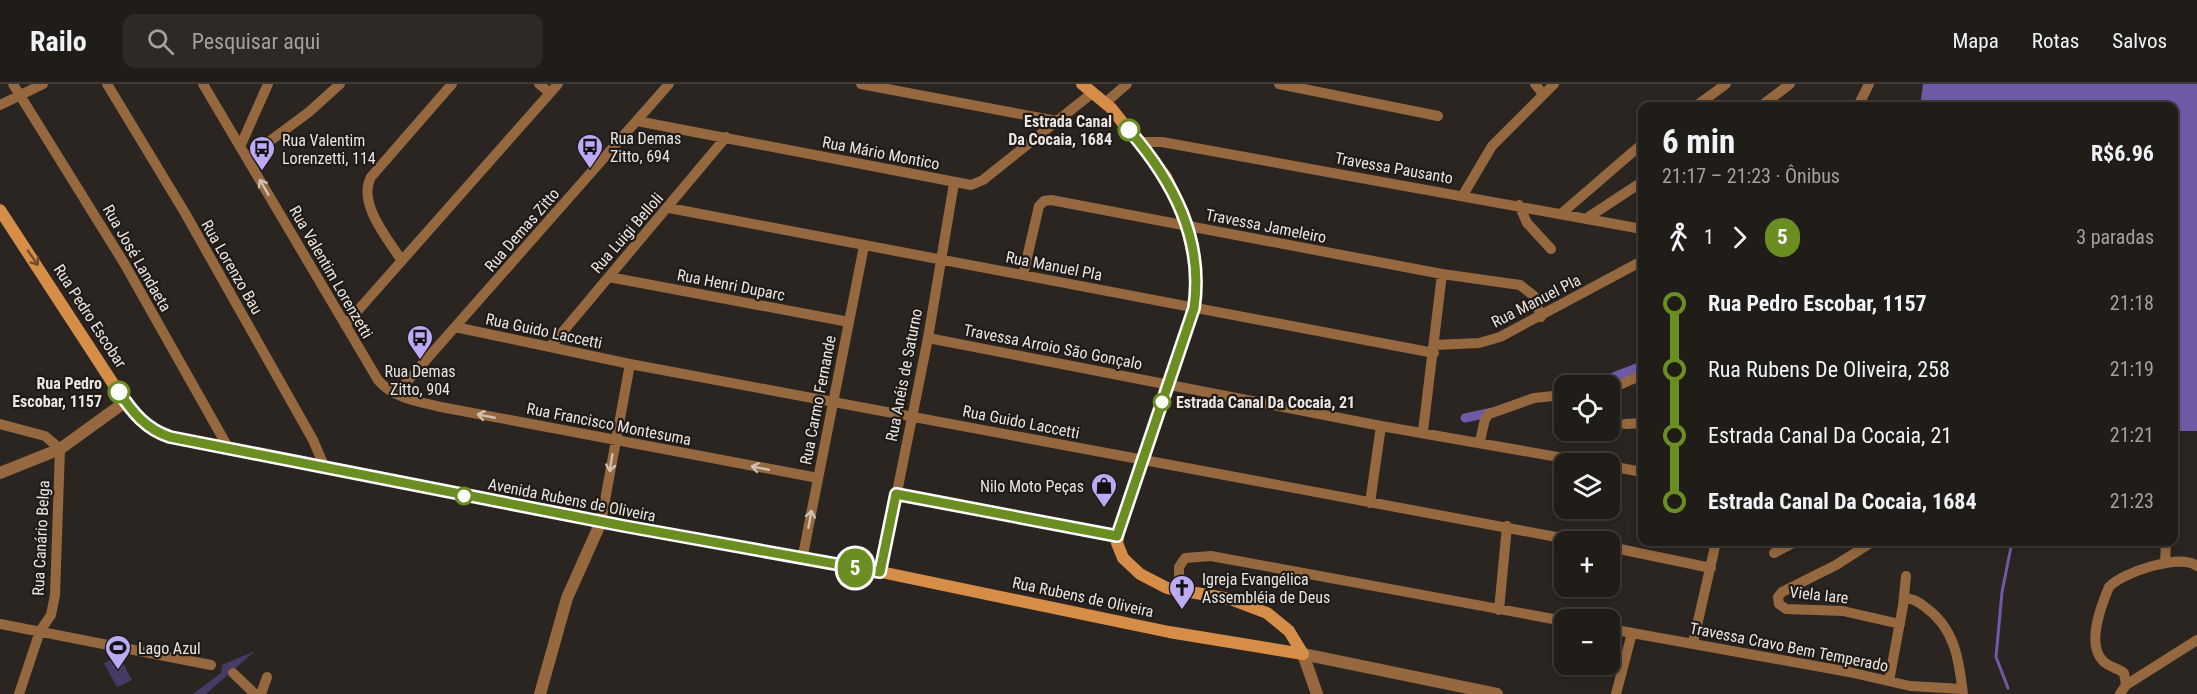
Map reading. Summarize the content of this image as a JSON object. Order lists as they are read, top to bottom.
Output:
{
  "streets": {
    "main road": ["Rua Pedro Escobar", "Avenida Rubens de Oliveira", "Rua Rubens de Oliveira"],
    "street": [
      "Rua Mário Montico",
      "Travessa Pausanto",
      "Travessa Jameleiro",
      "Rua Demas Zitto",
      "Rua Luigi Belloli",
      "Rua José Landaeta",
      "Rua Manuel Pla",
      "Rua Lorenzo Bau",
      "Rua Valentim Lorenzetti",
      "Rua Henri Duparc",
      "Rua Guido Laccetti",
      "Travessa Arroio São Gonçalo",
      "Rua Anéis de Saturno",
      "Rua Carmo Fernande",
      "Rua Francisco Montesuma",
      "Rua Canário Belga",
      "Viela Iare",
      "Travessa Cravo Bem Temperado"
    ]
  },
  "crossings": [
    ["Rua Mário Montico", "Rua Demas Zitto"],
    ["Rua Mário Montico", "Rua Luigi Belloli"],
    ["Rua Mário Montico", "Rua Anéis de Saturno"],
    ["Travessa Jameleiro", "Rua Manuel Pla"],
    ["Rua Demas Zitto", "Rua Valentim Lorenzetti"],
    ["Rua Demas Zitto", "Rua Guido Laccetti"],
    ["Rua Demas Zitto", "Rua Francisco Montesuma"],
    ["Rua Luigi Belloli", "Rua Manuel Pla"],
    ["Rua Luigi Belloli", "Rua Henri Duparc"],
    ["Rua Luigi Belloli", "Rua Guido Laccetti"],
    ["Rua José Landaeta", "Rua Pedro Escobar"],
    ["Rua José Landaeta", "Avenida Rubens de Oliveira"],
    ["Rua Manuel Pla", "Rua Anéis de Saturno"],
    ["Rua Manuel Pla", "Rua Carmo Fernande"],
    ["Rua Lorenzo Bau", "Avenida Rubens de Oliveira"],
    ["Rua Valentim Lorenzetti", "Rua Francisco Montesuma"],
    ["Rua Henri Duparc", "Rua Carmo Fernande"],
    ["Rua Pedro Escobar", "Avenida Rubens de Oliveira"],
    ["Rua Guido Laccetti", "Rua Anéis de Saturno"],
    ["Rua Guido Laccetti", "Rua Carmo Fernande"],
    ["Travessa Arroio São Gonçalo", "Rua Anéis de Saturno"],
    ["Rua Anéis de Saturno", "Rua Rubens de Oliveira"],
    ["Rua Carmo Fernande", "Rua Francisco Montesuma"],
    ["Rua Carmo Fernande", "Avenida Rubens de Oliveira"],
    ["Rua Carmo Fernande", "Rua Rubens de Oliveira"],
    ["Avenida Rubens de Oliveira", "Rua Rubens de Oliveira"]
  ],
  "one_way": ["Rua Valentim Lorenzetti", "Rua Pedro Escobar", "Rua Francisco Montesuma"],
  "places": {
    "other": ["Estrada Canal Da Cocaia, 1684", "Rua Pedro Escobar, 1157", "Estrada Canal Da Cocaia, 21"],
    "bus stop": ["Rua Demas Zitto, 694", "Rua Valentim Lorenzetti, 114", "Rua Demas Zitto, 904"],
    "shop": ["Nilo Moto Peças"],
    "church": ["Igreja Evangélica Assembléia de Deus"],
    "sports": ["Lago Azul"]
  },
  "lines": ["bus line 5"],
  "page": {
    "header": "Railo",
    "search": "Pesquisar aqui",
    "nav": ["Mapa", "Rotas", "Salvos"],
    "on_map": "5",
    "heading": ["6 min", "21:17 – 21:23 · Ônibus", "R$6.96"],
    "legs": ["1", "5", "3 paradas"],
    "list": [
      {
        "name": "Rua Pedro Escobar, 1157",
        "value": "21:18"
      },
      {
        "name": "Rua Rubens De Oliveira, 258",
        "value": "21:19"
      },
      {
        "name": "Estrada Canal Da Cocaia, 21",
        "value": "21:21"
      },
      {
        "name": "Estrada Canal Da Cocaia, 1684",
        "value": "21:23"
      }
    ],
    "map_buttons": ["+", "−"]
  }
}
